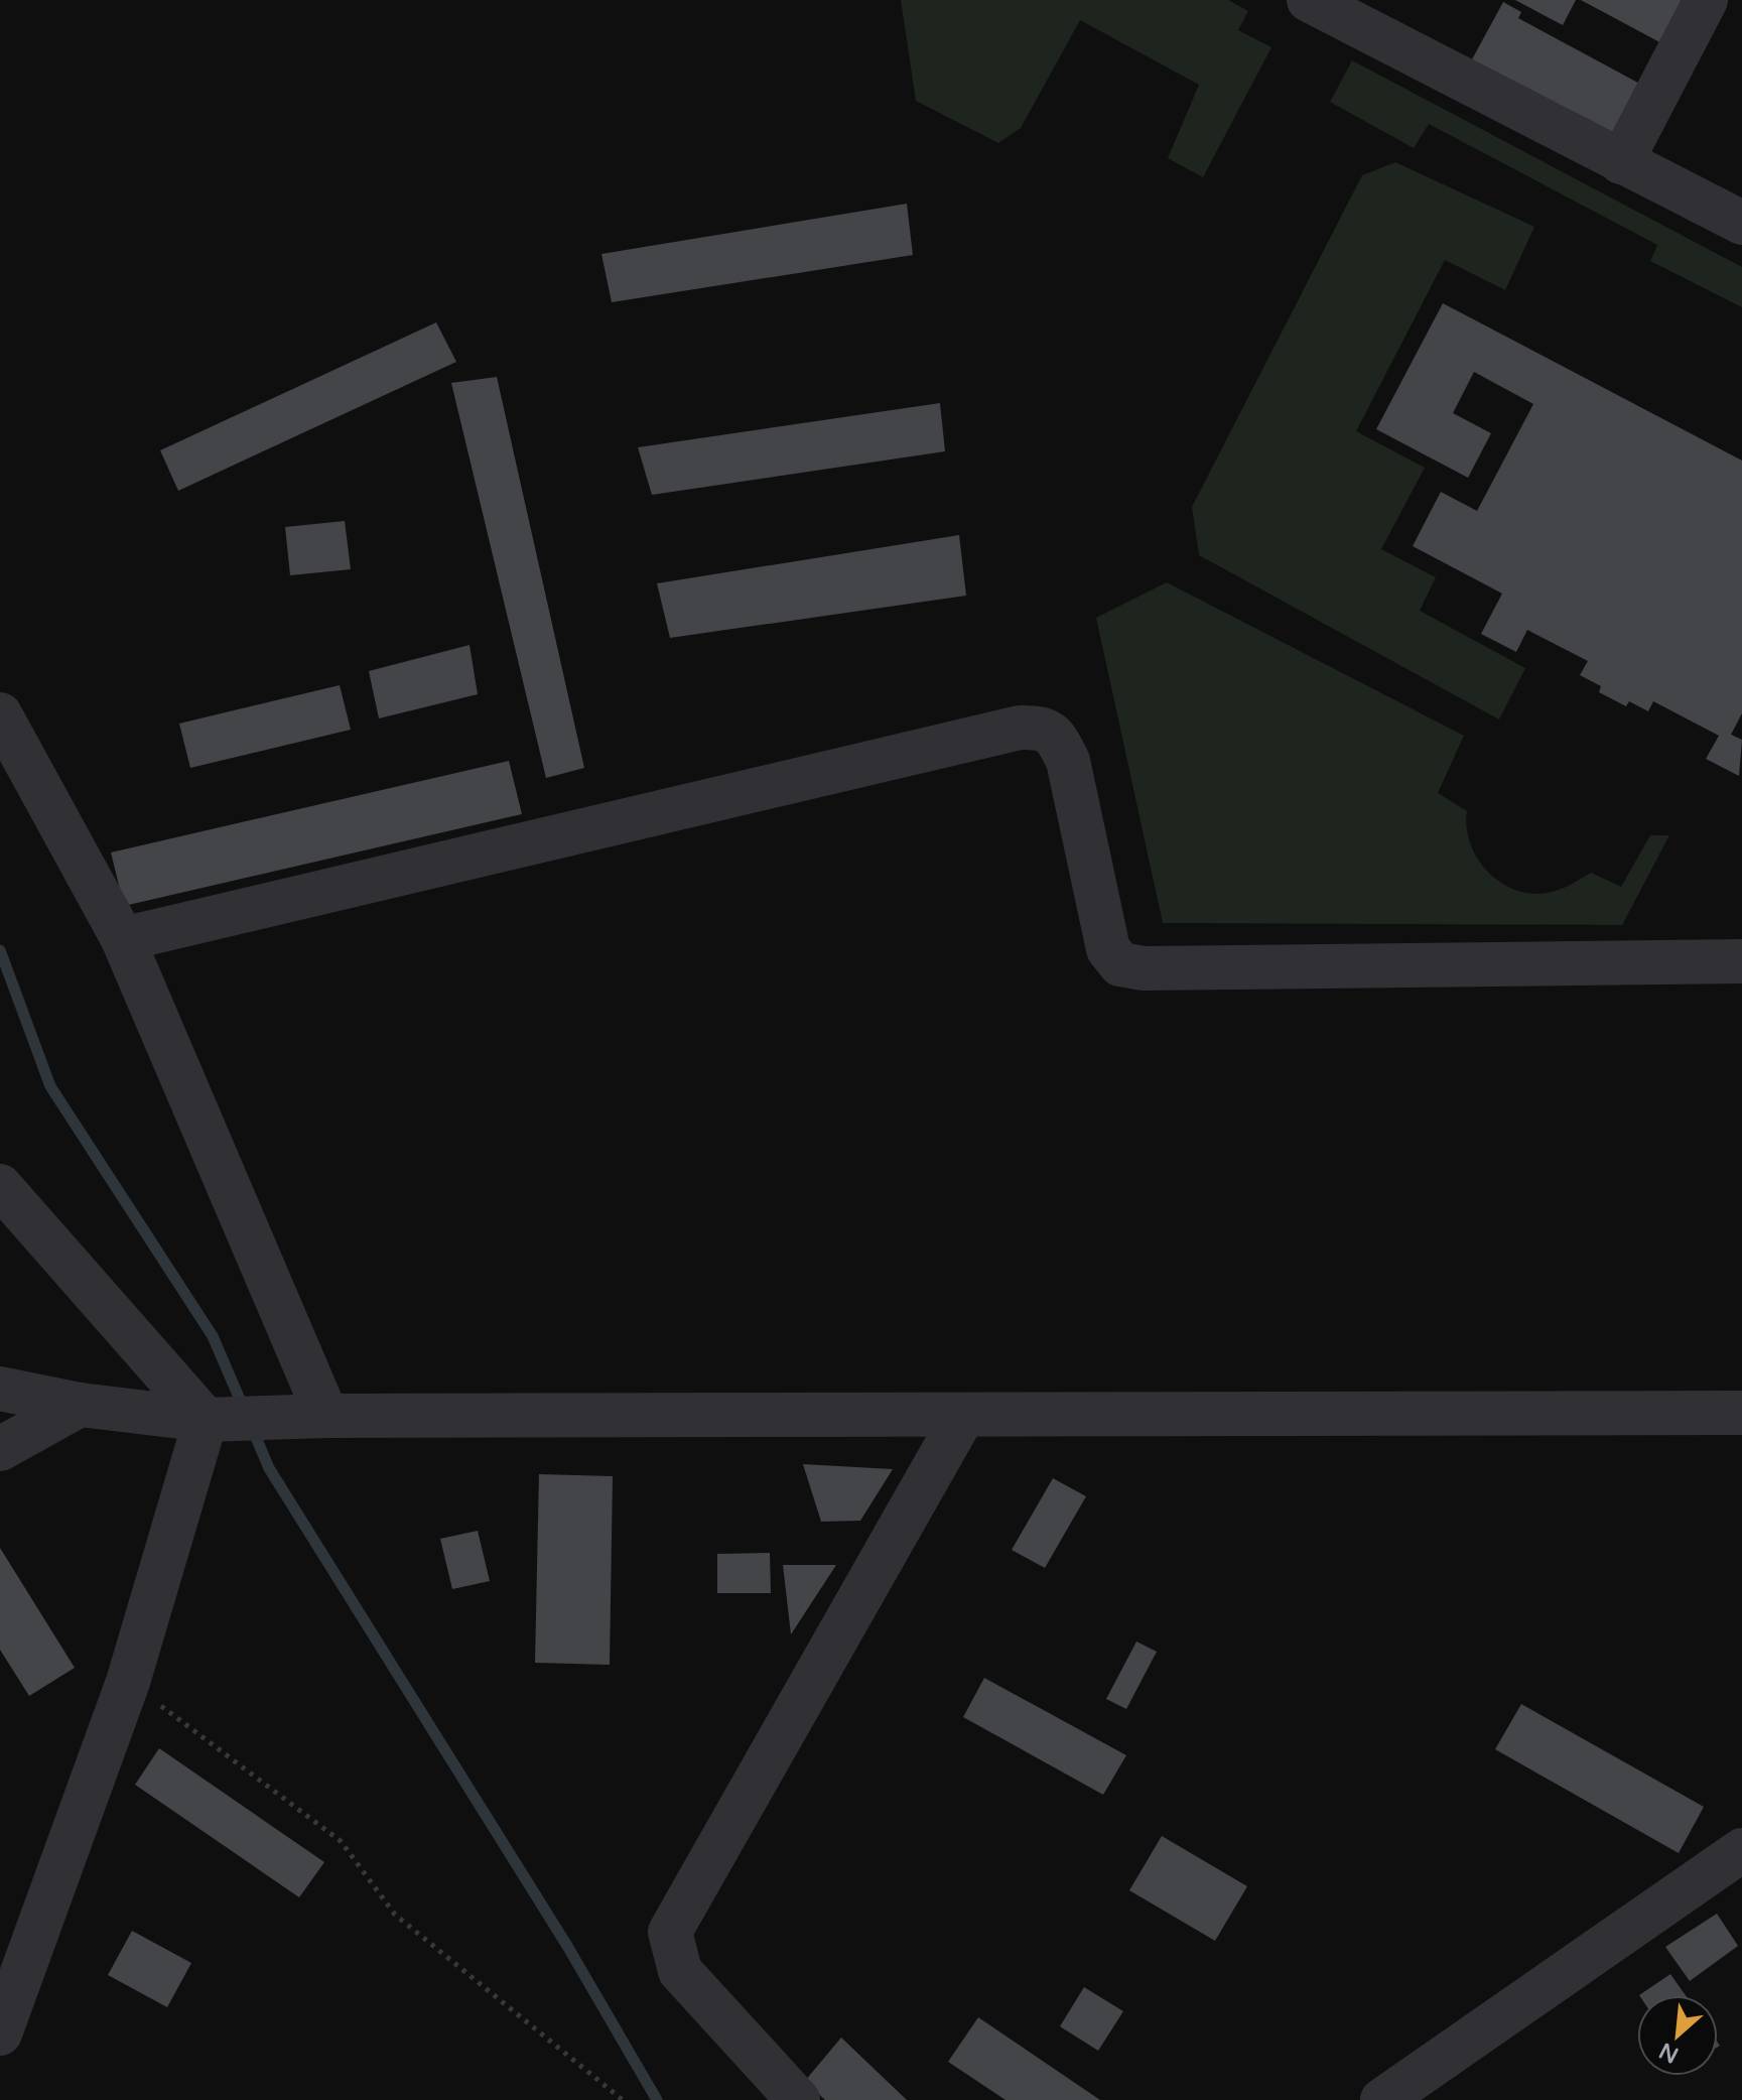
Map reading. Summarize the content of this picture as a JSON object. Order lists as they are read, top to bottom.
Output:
{
  "north": "bottom left"
}
